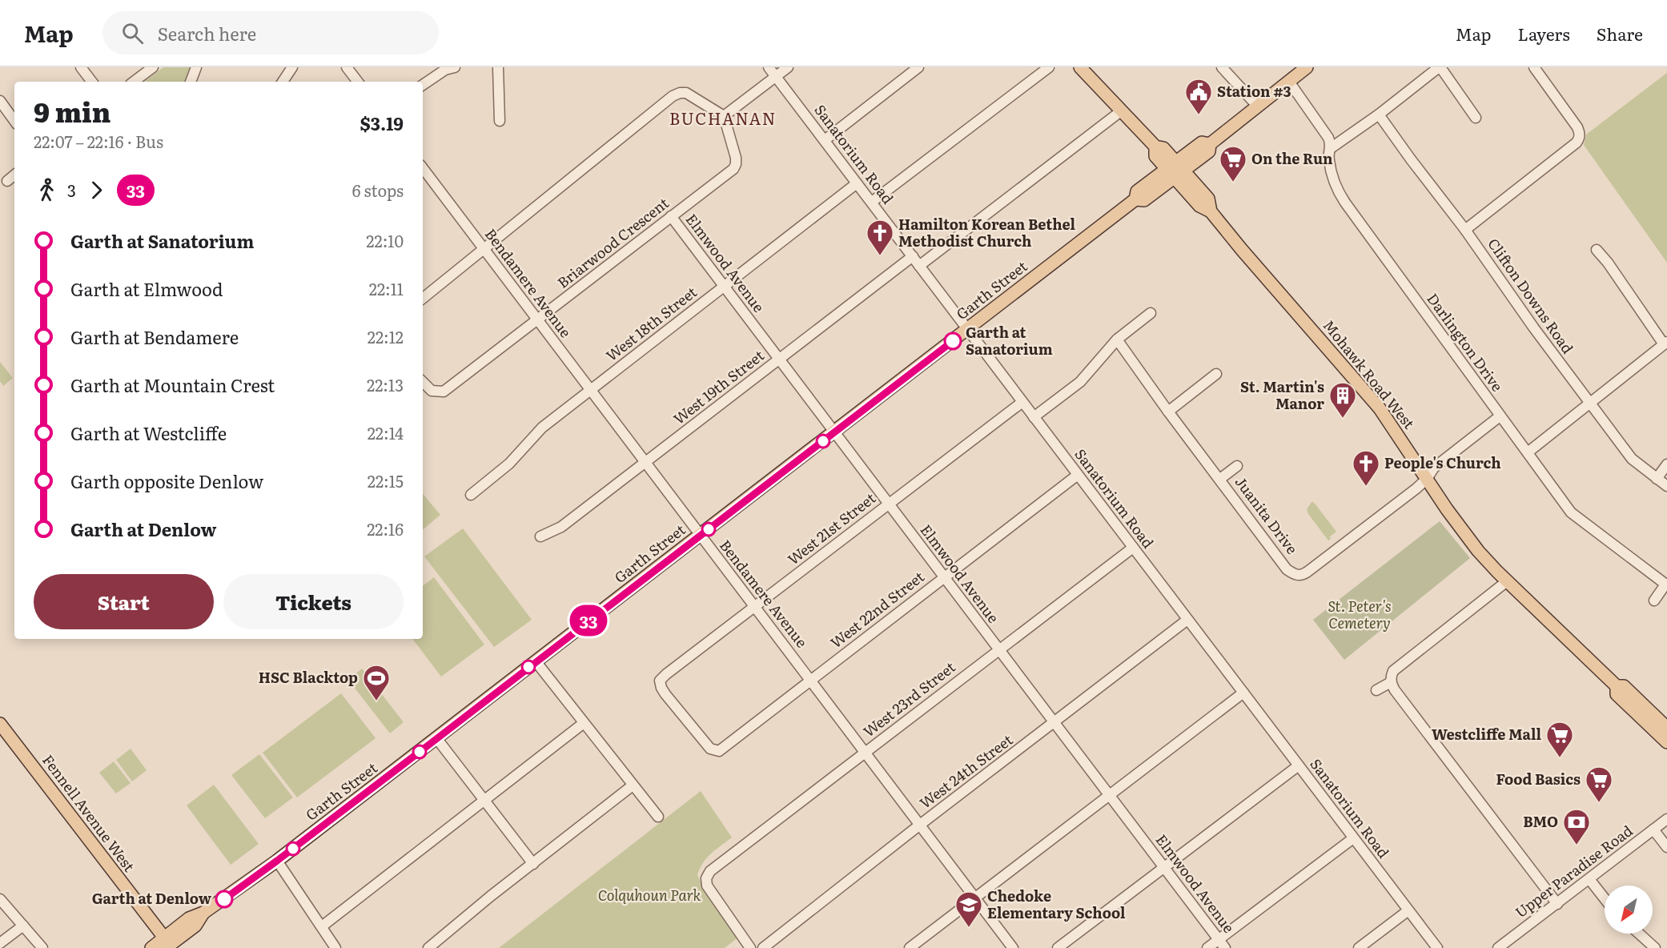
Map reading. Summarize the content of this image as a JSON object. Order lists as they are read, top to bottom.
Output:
{
  "streets": {
    "main road": ["Garth Street", "Mohawk Road West", "Fennell Avenue West"],
    "street": [
      "Sanatorium Road",
      "Briarwood Crescent",
      "Elmwood Avenue",
      "Bendamere Avenue",
      "Clifton Downs Road",
      "West 18th Street",
      "Darlington Drive",
      "West 19th Street",
      "Juanita Drive",
      "West 21st Street",
      "West 22nd Street",
      "West 23rd Street",
      "West 24th Street",
      "Upper Paradise Road"
    ]
  },
  "crossings": [
    ["Sanatorium Road", "Garth Street"],
    ["Sanatorium Road", "West 18th Street"],
    ["Sanatorium Road", "West 19th Street"],
    ["Sanatorium Road", "West 21st Street"],
    ["Sanatorium Road", "West 22nd Street"],
    ["Sanatorium Road", "West 23rd Street"],
    ["Sanatorium Road", "West 24th Street"],
    ["Briarwood Crescent", "Elmwood Avenue"],
    ["Briarwood Crescent", "Bendamere Avenue"],
    ["Elmwood Avenue", "Garth Street"],
    ["Elmwood Avenue", "West 18th Street"],
    ["Elmwood Avenue", "West 19th Street"],
    ["Elmwood Avenue", "West 21st Street"],
    ["Elmwood Avenue", "West 22nd Street"],
    ["Elmwood Avenue", "West 23rd Street"],
    ["Elmwood Avenue", "West 24th Street"],
    ["Bendamere Avenue", "Garth Street"],
    ["Bendamere Avenue", "West 18th Street"],
    ["Bendamere Avenue", "West 19th Street"],
    ["Bendamere Avenue", "West 21st Street"],
    ["Bendamere Avenue", "West 22nd Street"],
    ["Bendamere Avenue", "West 23rd Street"],
    ["Bendamere Avenue", "West 24th Street"],
    ["Garth Street", "Darlington Drive"],
    ["Garth Street", "Mohawk Road West"],
    ["Garth Street", "Fennell Avenue West"],
    ["Mohawk Road West", "Juanita Drive"],
    ["West 21st Street", "West 22nd Street"]
  ],
  "districts": ["BUCHANAN"],
  "parks": ["St. Peter's Cemetery", "Colquhoun Park"],
  "places": {
    "public building": ["Station #3"],
    "supermarket": ["On the Run", "Westcliffe Mall", "Food Basics"],
    "church": ["Hamilton Korean Bethel Methodist Church", "People's Church"],
    "other": ["Garth at Sanatorium", "Garth at Denlow"],
    "building": ["St. Martin's Manor"],
    "sports": ["HSC Blacktop"],
    "bank": ["BMO"],
    "school or university": ["Chedoke Elementary School"]
  },
  "lines": ["bus line 33"],
  "north": "bottom left",
  "page": {
    "header": "Map",
    "search": "Search here",
    "nav": ["Map", "Layers", "Share"],
    "on_map": "33",
    "heading": ["9 min", "22:07 – 22:16 · Bus", "$3.19"],
    "legs": ["3", "33", "6 stops"],
    "list": [
      {
        "name": "Garth at Sanatorium",
        "value": "22:10"
      },
      {
        "name": "Garth at Elmwood",
        "value": "22:11"
      },
      {
        "name": "Garth at Bendamere",
        "value": "22:12"
      },
      {
        "name": "Garth at Mountain Crest",
        "value": "22:13"
      },
      {
        "name": "Garth at Westcliffe",
        "value": "22:14"
      },
      {
        "name": "Garth opposite Denlow",
        "value": "22:15"
      },
      {
        "name": "Garth at Denlow",
        "value": "22:16"
      }
    ],
    "buttons": ["Start", "Tickets"]
  }
}
